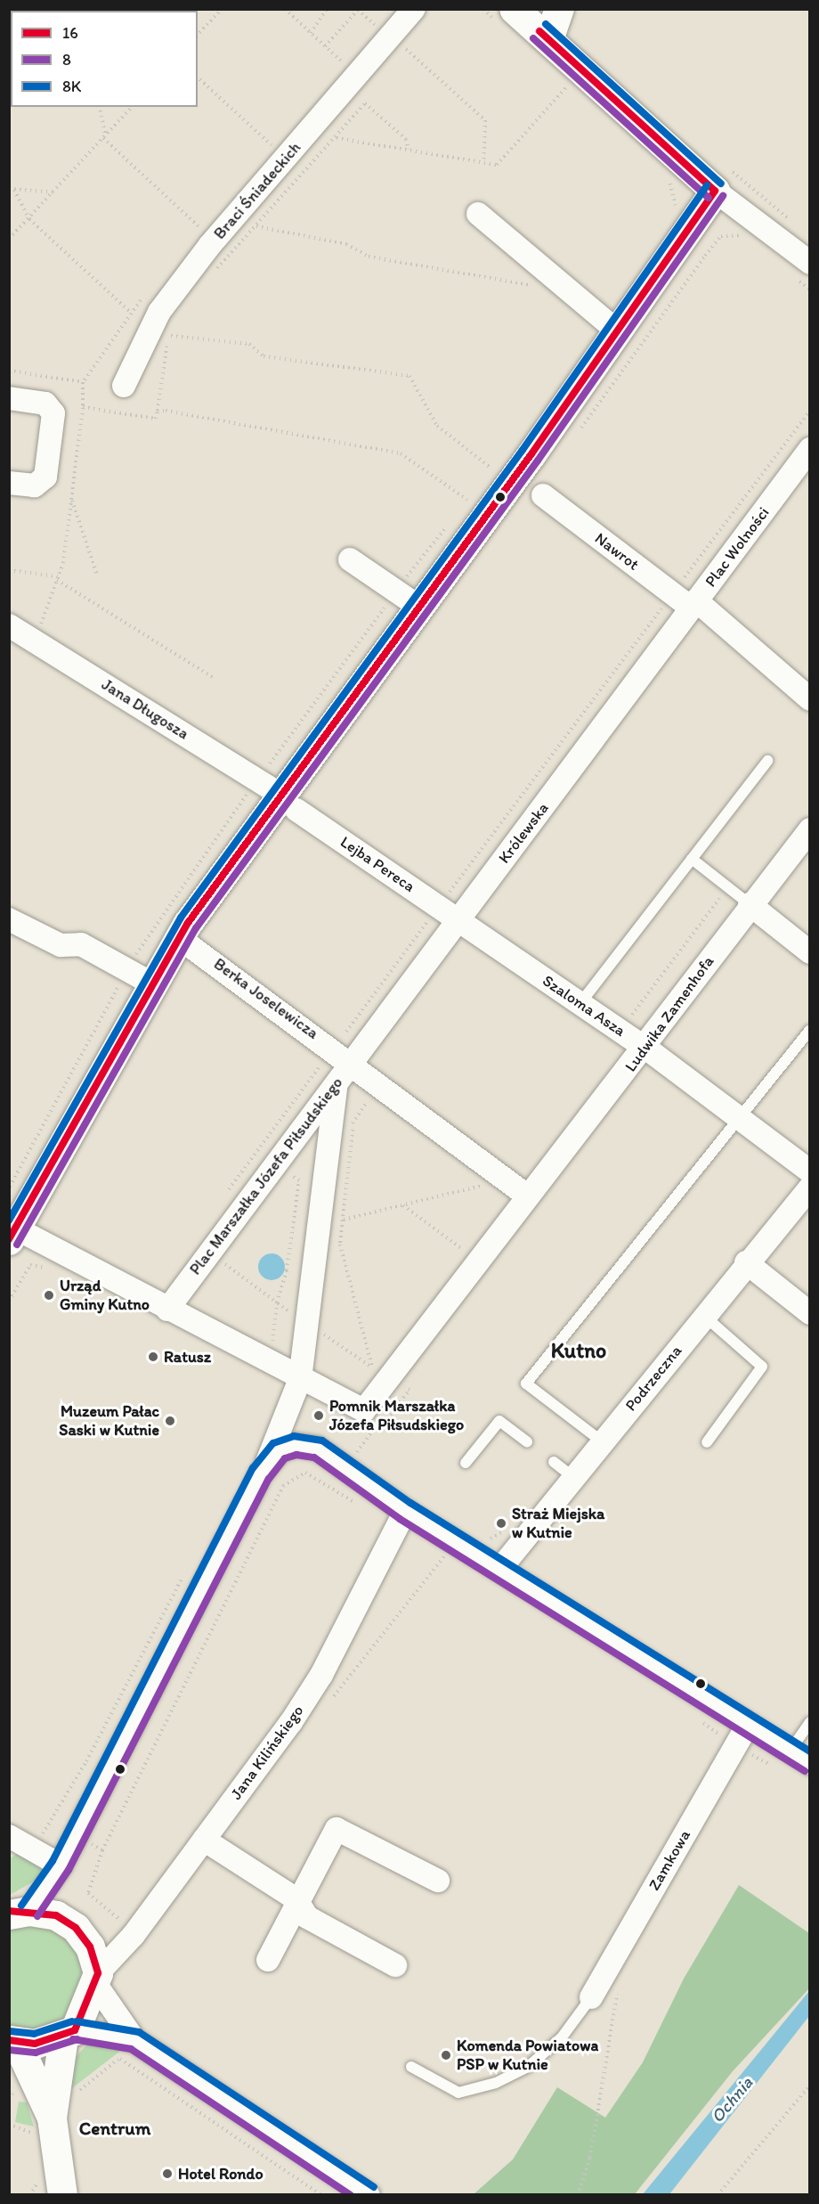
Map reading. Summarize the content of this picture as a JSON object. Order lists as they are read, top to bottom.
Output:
{
  "streets": {
    "street": [
      "Braci Śniadeckich",
      "Plac Wolności",
      "Nawrot",
      "Jana Długosza",
      "Królewska",
      "Lejba Pereca",
      "Berka Joselewicza",
      "Szaloma Asza",
      "Ludwika Zamenhofa",
      "Plac Marszałka Józefa Piłsudskiego",
      "Podrzeczna",
      "Jana Kilińskiego",
      "Zamkowa"
    ]
  },
  "crossings": [
    ["Plac Wolności", "Nawrot"],
    ["Plac Wolności", "Królewska"],
    ["Nawrot", "Królewska"],
    ["Jana Długosza", "Lejba Pereca"],
    ["Królewska", "Lejba Pereca"],
    ["Królewska", "Berka Joselewicza"],
    ["Królewska", "Szaloma Asza"],
    ["Królewska", "Plac Marszałka Józefa Piłsudskiego"],
    ["Lejba Pereca", "Szaloma Asza"],
    ["Berka Joselewicza", "Plac Marszałka Józefa Piłsudskiego"],
    ["Szaloma Asza", "Ludwika Zamenhofa"],
    ["Ludwika Zamenhofa", "Plac Marszałka Józefa Piłsudskiego"]
  ],
  "districts": ["Kutno", "Centrum"],
  "water": ["Ochnia"],
  "places": [
    "Urząd Gminy Kutno",
    "Ratusz",
    "Pomnik Marszałka Józefa Piłsudskiego",
    "Muzeum Pałac Saski w Kutnie",
    "Straż Miejska w Kutnie",
    "Komenda Powiatowa PSP w Kutnie",
    "Hotel Rondo"
  ],
  "lines": ["transit line 8K", "transit line 16", "transit line 8"],
  "legend": ["16", "8", "8K"]
}
